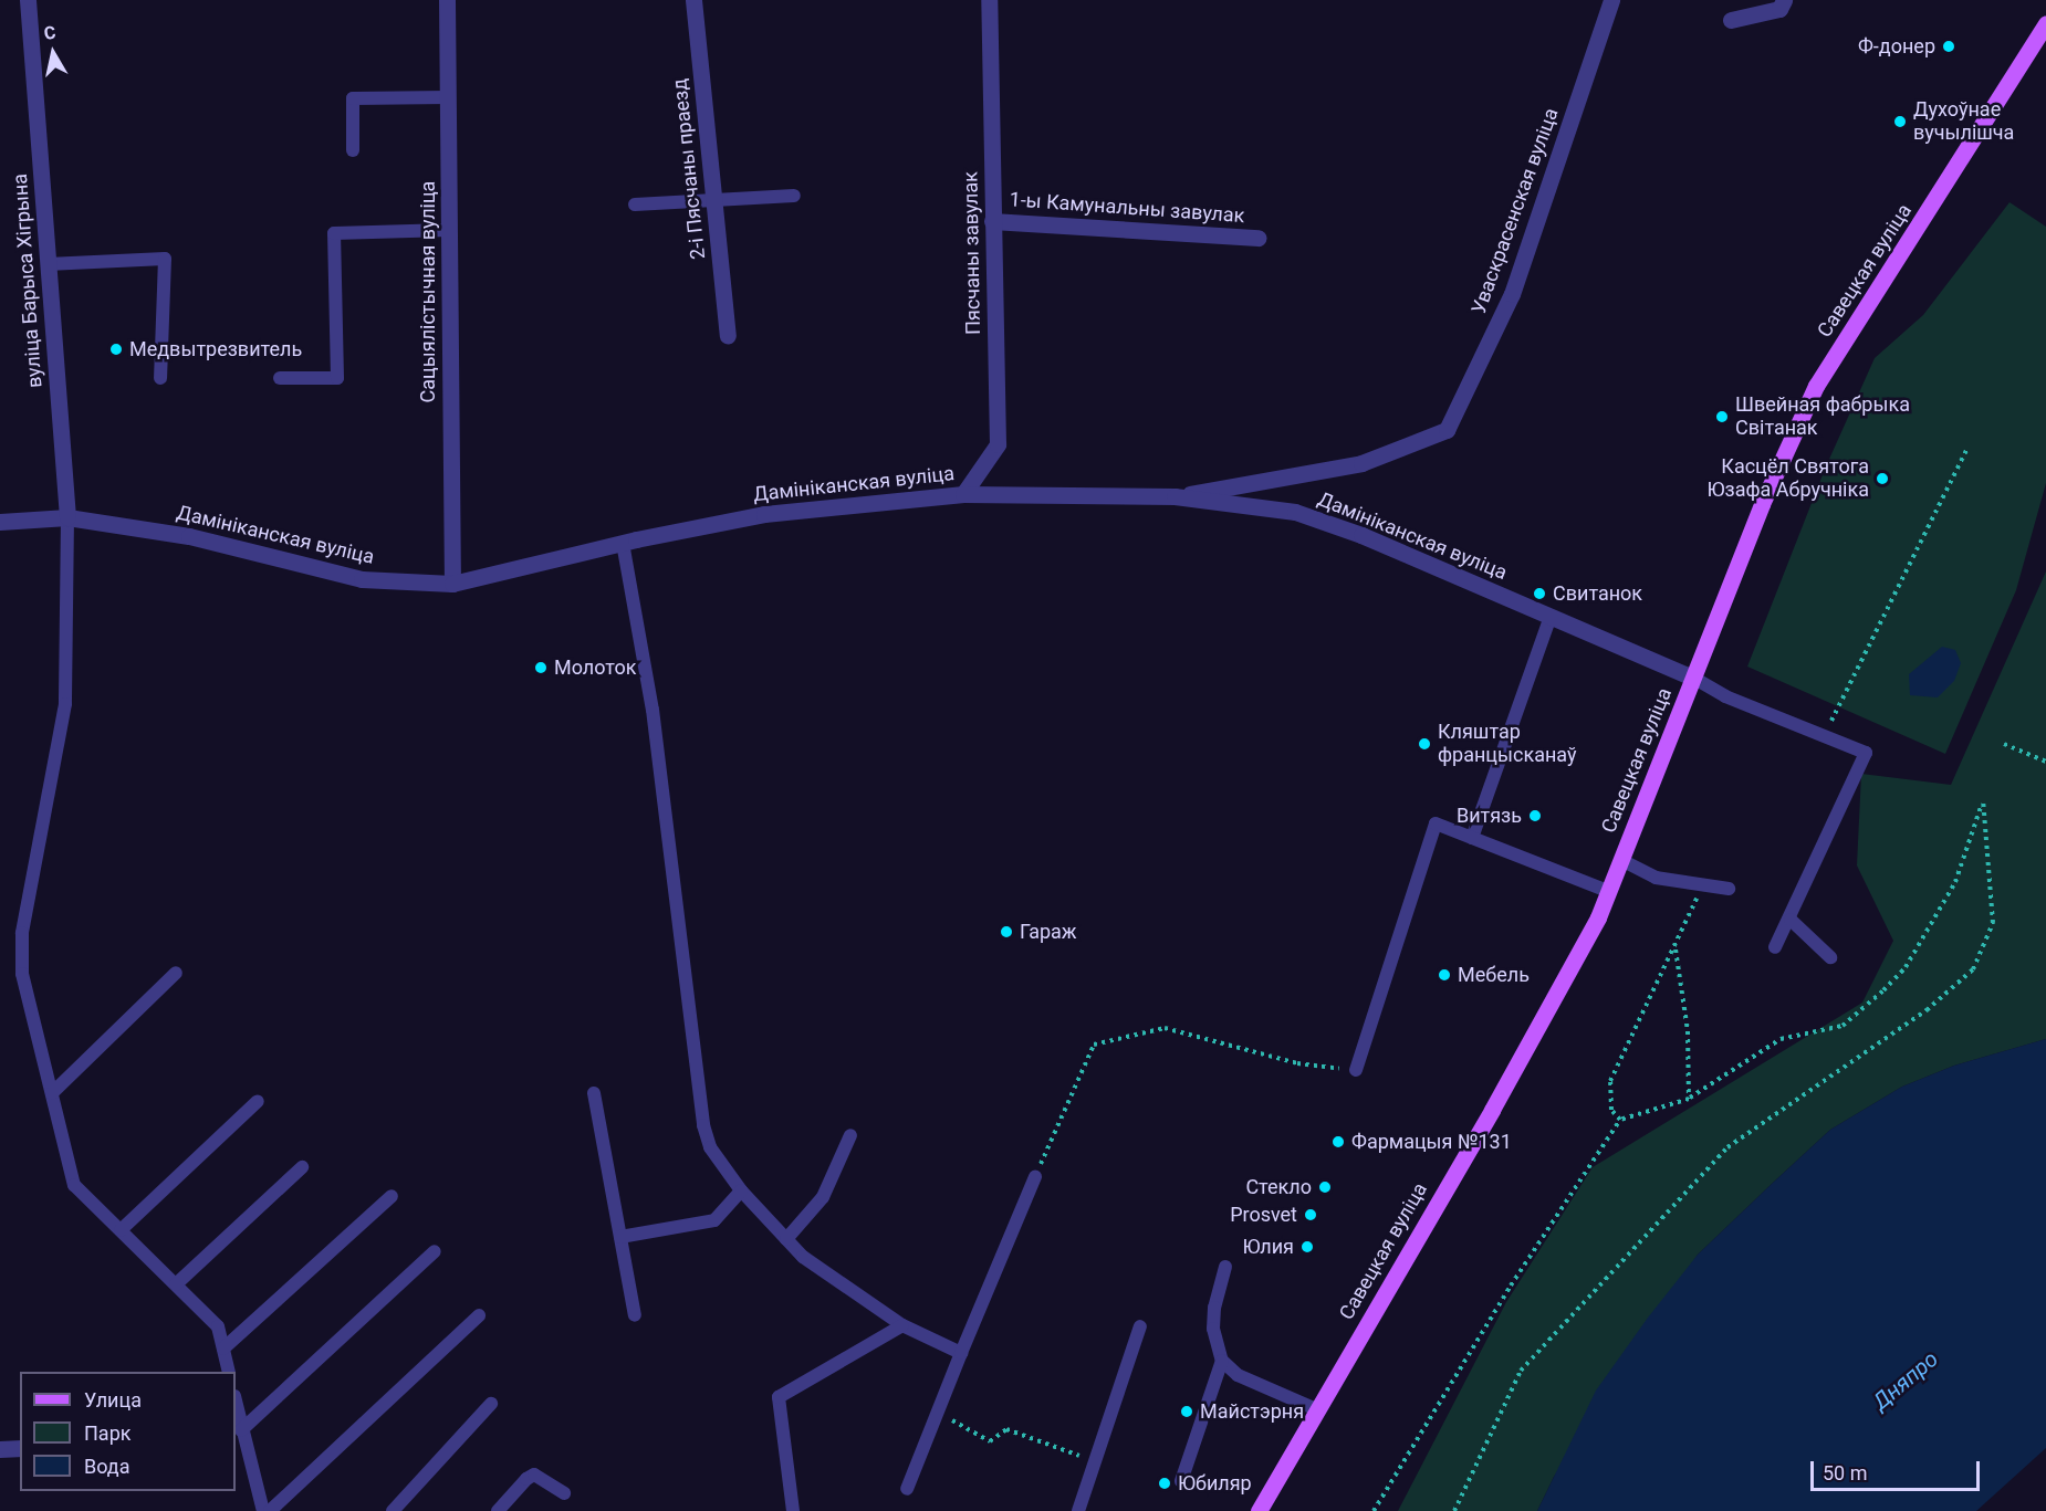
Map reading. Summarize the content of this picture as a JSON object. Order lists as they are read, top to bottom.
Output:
{
  "streets": {
    "main road": ["Савецкая вуліца"],
    "street": [
      "2-і Пясчаны праезд",
      "1-ы Камунальны завулак",
      "Уваскрасенская вуліца",
      "Пясчаны завулак",
      "вуліца Барыса Хігрына",
      "Сацыялістычная вуліца",
      "Дамініканская вуліца"
    ]
  },
  "crossings": [
    ["1-ы Камунальны завулак", "Пясчаны завулак"],
    ["Уваскрасенская вуліца", "Дамініканская вуліца"],
    ["Пясчаны завулак", "Дамініканская вуліца"],
    ["Савецкая вуліца", "Дамініканская вуліца"],
    ["вуліца Барыса Хігрына", "Дамініканская вуліца"],
    ["Сацыялістычная вуліца", "Дамініканская вуліца"]
  ],
  "water": ["Дняпро"],
  "places": [
    "Ф-донер",
    "Духоўнае вучылішча",
    "Медвытрезвитель",
    "Швейная фабрыка Світанак",
    "Касцёл Святога Юзафа Абручніка",
    "Свитанок",
    "Молоток",
    "Кляштар францысканаў",
    "Витязь",
    "Гараж",
    "Мебель",
    "Фармацыя №131",
    "Стекло",
    "Prosvet",
    "Юлия",
    "Майстэрня",
    "Юбиляр"
  ],
  "legend": ["Улица", "Парк", "Вода"],
  "scale_bar": "50 m",
  "north": "top"
}
